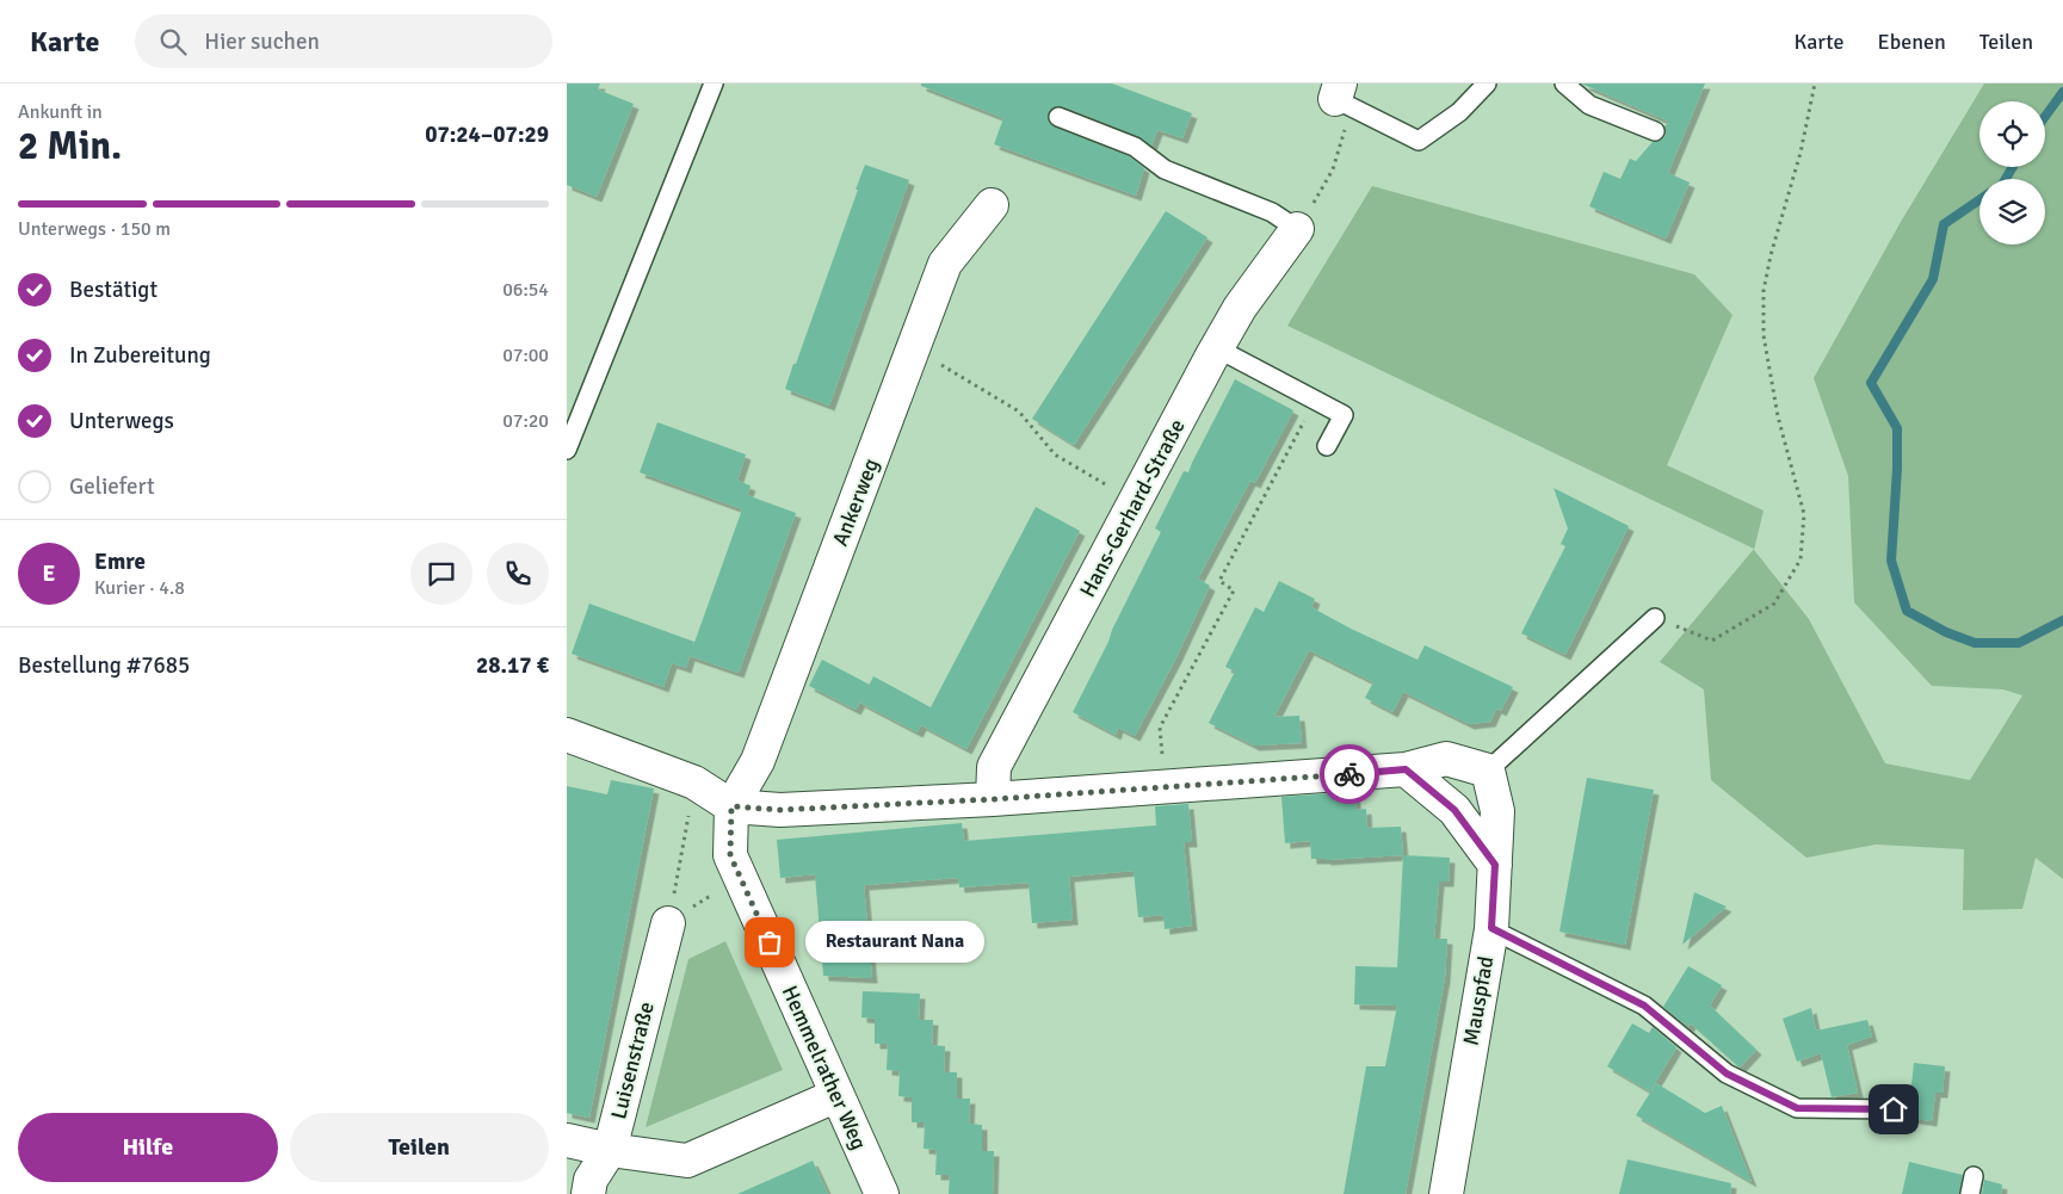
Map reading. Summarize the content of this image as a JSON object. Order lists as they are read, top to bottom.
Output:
{
  "streets": {
    "street": [
      "Ankerweg",
      "Hans-Gerhard-Straße",
      "Mauspfad",
      "Luisenstraße",
      "Hemmelrather Weg"
    ]
  },
  "crossings": [
    ["Ankerweg", "Hemmelrather Weg"]
  ],
  "places": ["Restaurant Nana"],
  "page": {
    "header": "Karte",
    "search": "Hier suchen",
    "nav": ["Karte", "Ebenen", "Teilen"],
    "heading": ["2 Min.", "Ankunft in", "07:24–07:29"],
    "panel": [
      "Emre",
      "Kurier · 4.8",
      "Bestellung #7685",
      "28.17 €"
    ],
    "bar": "Unterwegs · 150 m",
    "list": [
      ["Bestätigt", "06:54"],
      ["In Zubereitung", "07:00"],
      ["Unterwegs", "07:20"],
      "Geliefert"
    ],
    "round": "E",
    "bubble": "Restaurant Nana",
    "buttons": ["Hilfe", "Teilen"]
  }
}
